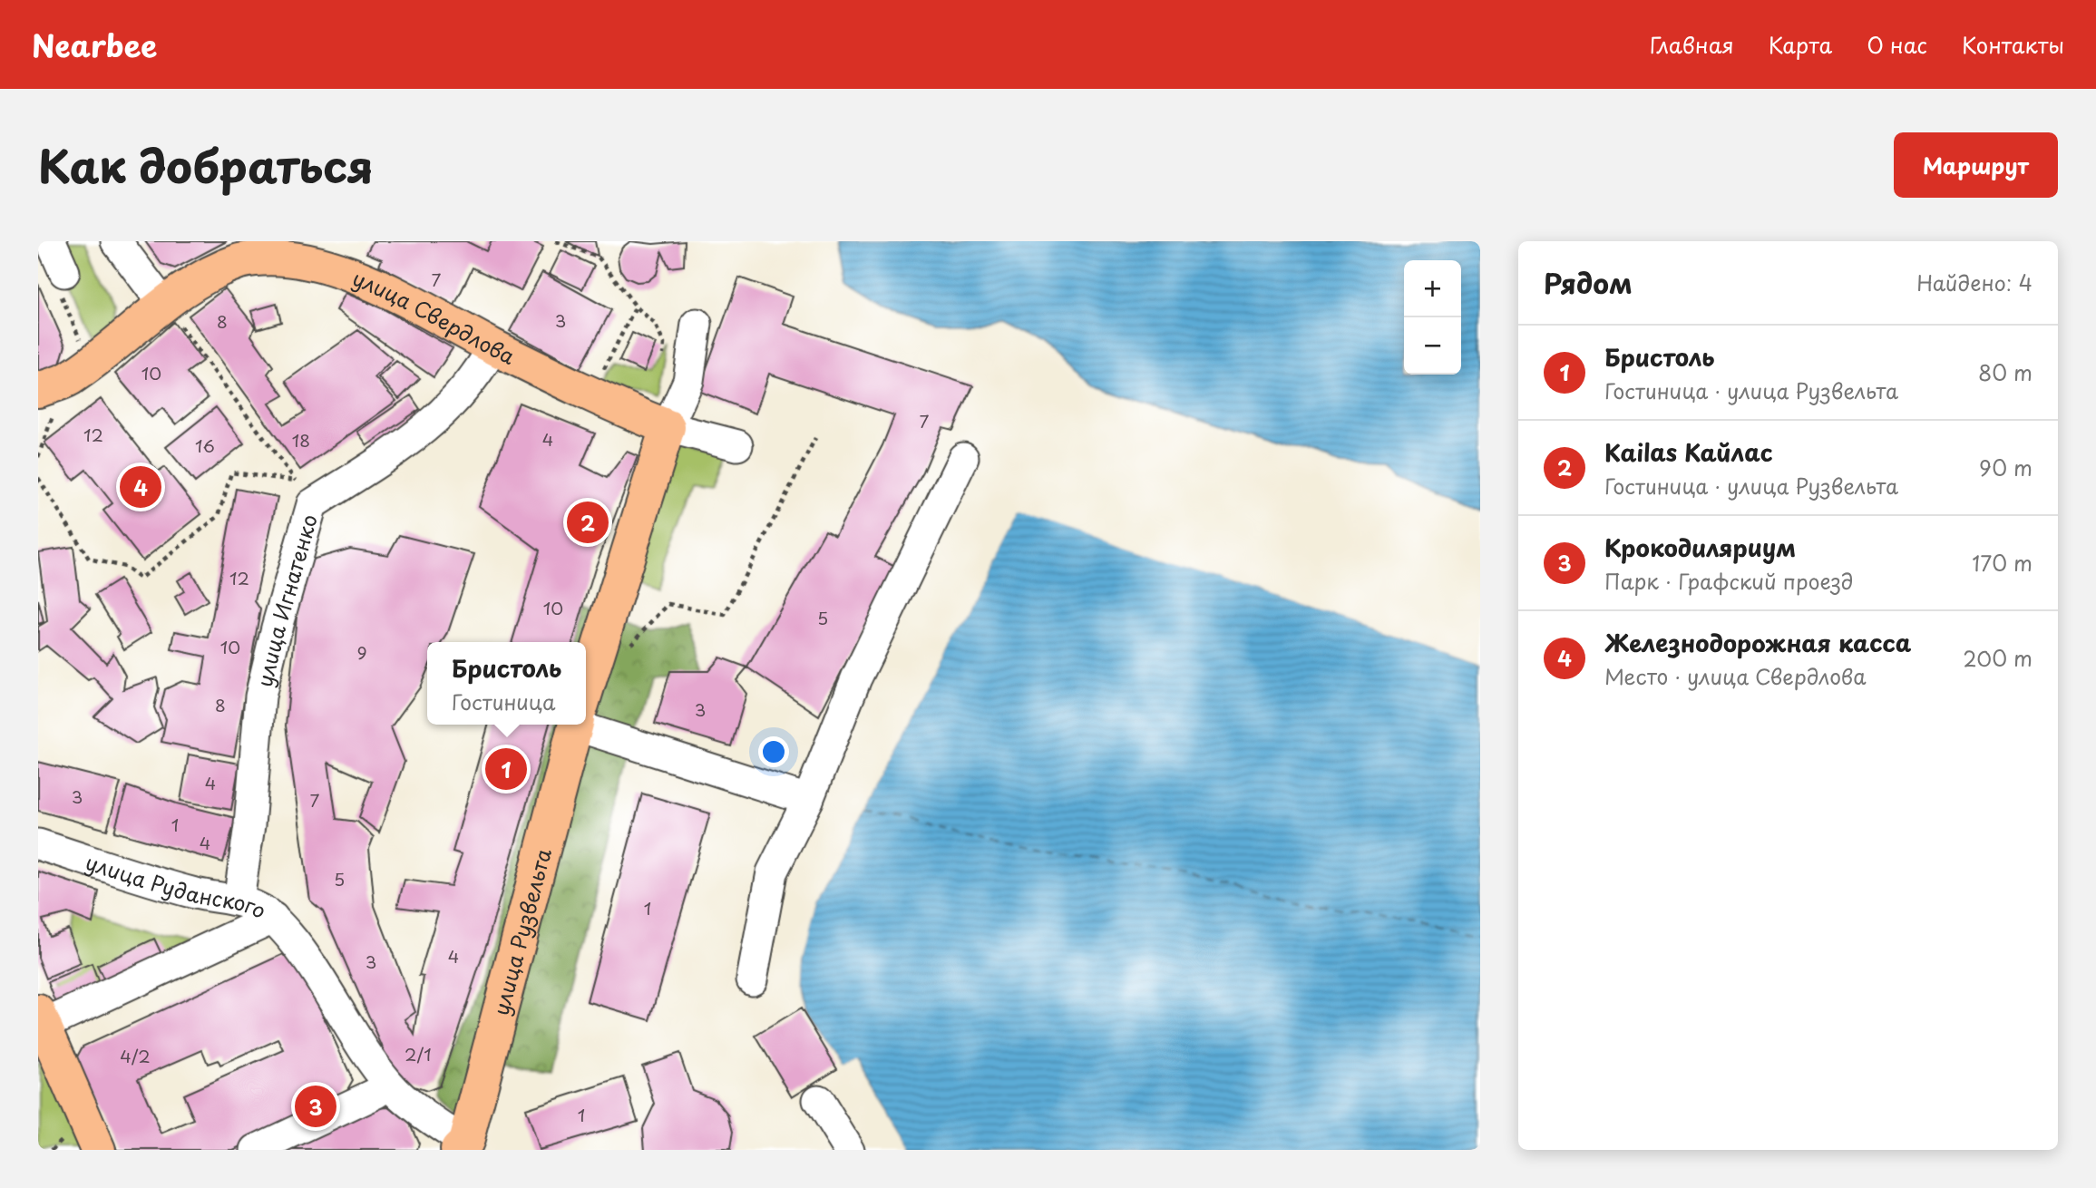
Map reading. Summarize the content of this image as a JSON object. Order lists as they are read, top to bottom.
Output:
{
  "streets": {
    "main road": ["улица Свердлова", "улица Рузвельта"],
    "street": ["улица Игнатенко", "улица Руданского"]
  },
  "crossings": [
    ["улица Свердлова", "улица Игнатенко"],
    ["улица Свердлова", "улица Рузвельта"],
    ["улица Игнатенко", "улица Руданского"]
  ],
  "house_numbers": [
    "7",
    "3",
    "8",
    "10",
    "7",
    "12",
    "4",
    "18",
    "16",
    "12",
    "10",
    "5",
    "10",
    "9",
    "8",
    "3",
    "4",
    "3",
    "7",
    "1",
    "4",
    "5",
    "1",
    "4",
    "3",
    "2/1",
    "4/2",
    "1"
  ],
  "page": {
    "header": "Nearbee",
    "nav": [
      "Главная",
      "Карта",
      "О нас",
      "Контакты"
    ],
    "title": "Как добраться",
    "buttons": "Маршрут",
    "heading": ["Рядом", "Найдено: 4"],
    "map_buttons": ["+", "−"],
    "list": [
      {
        "mark": "1",
        "name": "Бристоль",
        "note": "Гостиница · улица Рузвельта",
        "value": "80 m"
      },
      {
        "mark": "2",
        "name": "Kailas Кайлас",
        "note": "Гостиница · улица Рузвельта",
        "value": "90 m"
      },
      {
        "mark": "3",
        "name": "Крокодиляриум",
        "note": "Парк · Графский проезд",
        "value": "170 m"
      },
      {
        "mark": "4",
        "name": "Железнодорожная касса",
        "note": "Место · улица Свердлова",
        "value": "200 m"
      }
    ],
    "pins": [
      "4",
      "2",
      "1",
      "3"
    ],
    "popup": ["Бристоль", "Гостиница"]
  }
}
